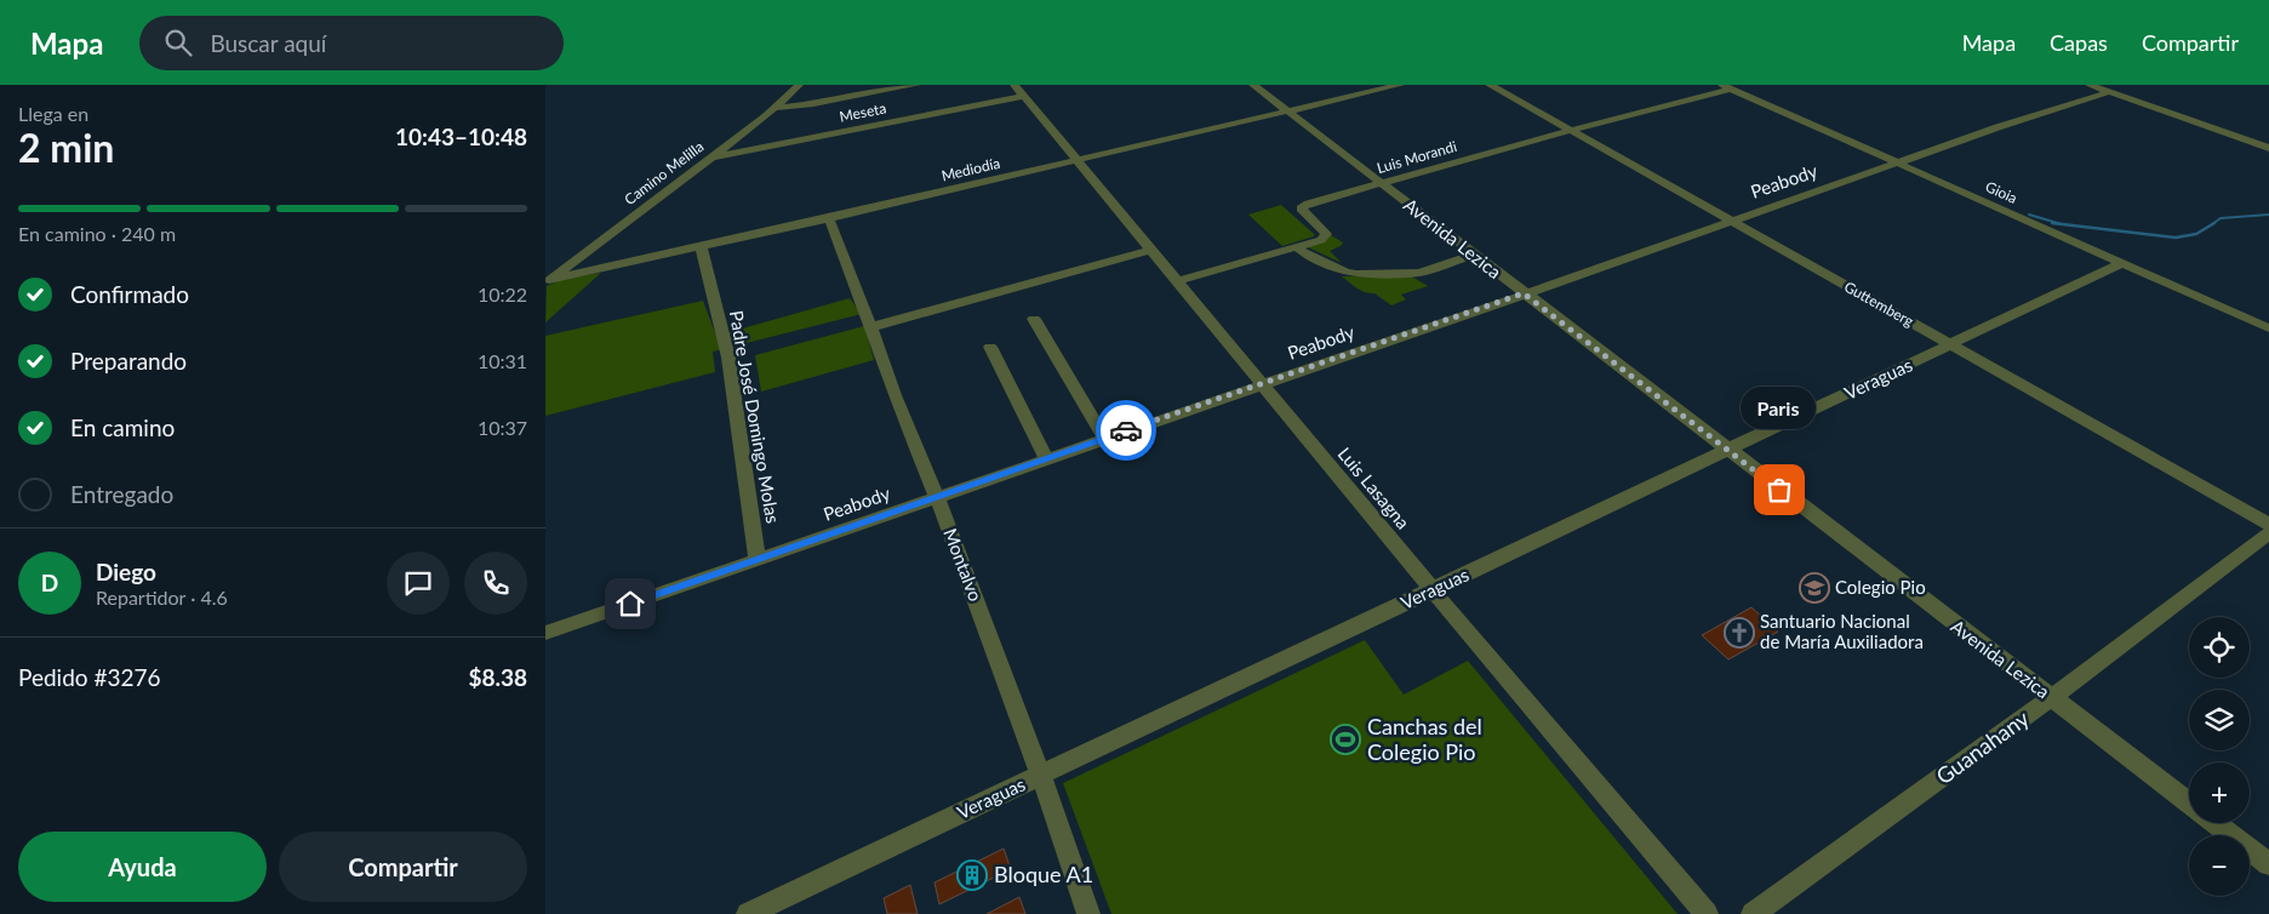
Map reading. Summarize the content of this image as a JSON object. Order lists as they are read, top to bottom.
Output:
{
  "streets": {
    "street": [
      "Meseta",
      "Luis Morandi",
      "Mediodía",
      "Camino Melilla",
      "Peabody",
      "Gioia",
      "Avenida Lezica",
      "Guttemberg",
      "Veraguas",
      "Padre José Domingo Molas",
      "Luis Lasagna",
      "Montalvo",
      "Guanahany"
    ]
  },
  "crossings": [
    ["Meseta", "Camino Melilla"],
    ["Meseta", "Luis Lasagna"],
    ["Luis Morandi", "Gioia"],
    ["Luis Morandi", "Avenida Lezica"],
    ["Luis Morandi", "Guttemberg"],
    ["Luis Morandi", "Luis Lasagna"],
    ["Mediodía", "Camino Melilla"],
    ["Mediodía", "Avenida Lezica"],
    ["Mediodía", "Padre José Domingo Molas"],
    ["Mediodía", "Luis Lasagna"],
    ["Mediodía", "Montalvo"],
    ["Peabody", "Gioia"],
    ["Peabody", "Avenida Lezica"],
    ["Peabody", "Guttemberg"],
    ["Peabody", "Padre José Domingo Molas"],
    ["Peabody", "Luis Lasagna"],
    ["Peabody", "Montalvo"],
    ["Gioia", "Veraguas"],
    ["Avenida Lezica", "Veraguas"],
    ["Avenida Lezica", "Guanahany"],
    ["Guttemberg", "Veraguas"],
    ["Veraguas", "Luis Lasagna"],
    ["Veraguas", "Montalvo"]
  ],
  "places": {
    "other": ["Paris"],
    "school or university": ["Colegio Pio"],
    "church": ["Santuario Nacional de María Auxiliadora"],
    "sports": ["Canchas del Colegio Pio"],
    "building": ["Bloque A1"]
  },
  "page": {
    "header": "Mapa",
    "search": "Buscar aquí",
    "nav": ["Mapa", "Capas", "Compartir"],
    "heading": ["2 min", "Llega en", "10:43–10:48"],
    "panel": [
      "Diego",
      "Repartidor · 4.6",
      "Pedido #3276",
      "$8.38"
    ],
    "bar": "En camino · 240 m",
    "list": [
      ["Confirmado", "10:22"],
      ["Preparando", "10:31"],
      ["En camino", "10:37"],
      "Entregado"
    ],
    "bubble": "Paris",
    "round": "D",
    "map_buttons": ["+", "−"],
    "buttons": ["Ayuda", "Compartir"]
  }
}
